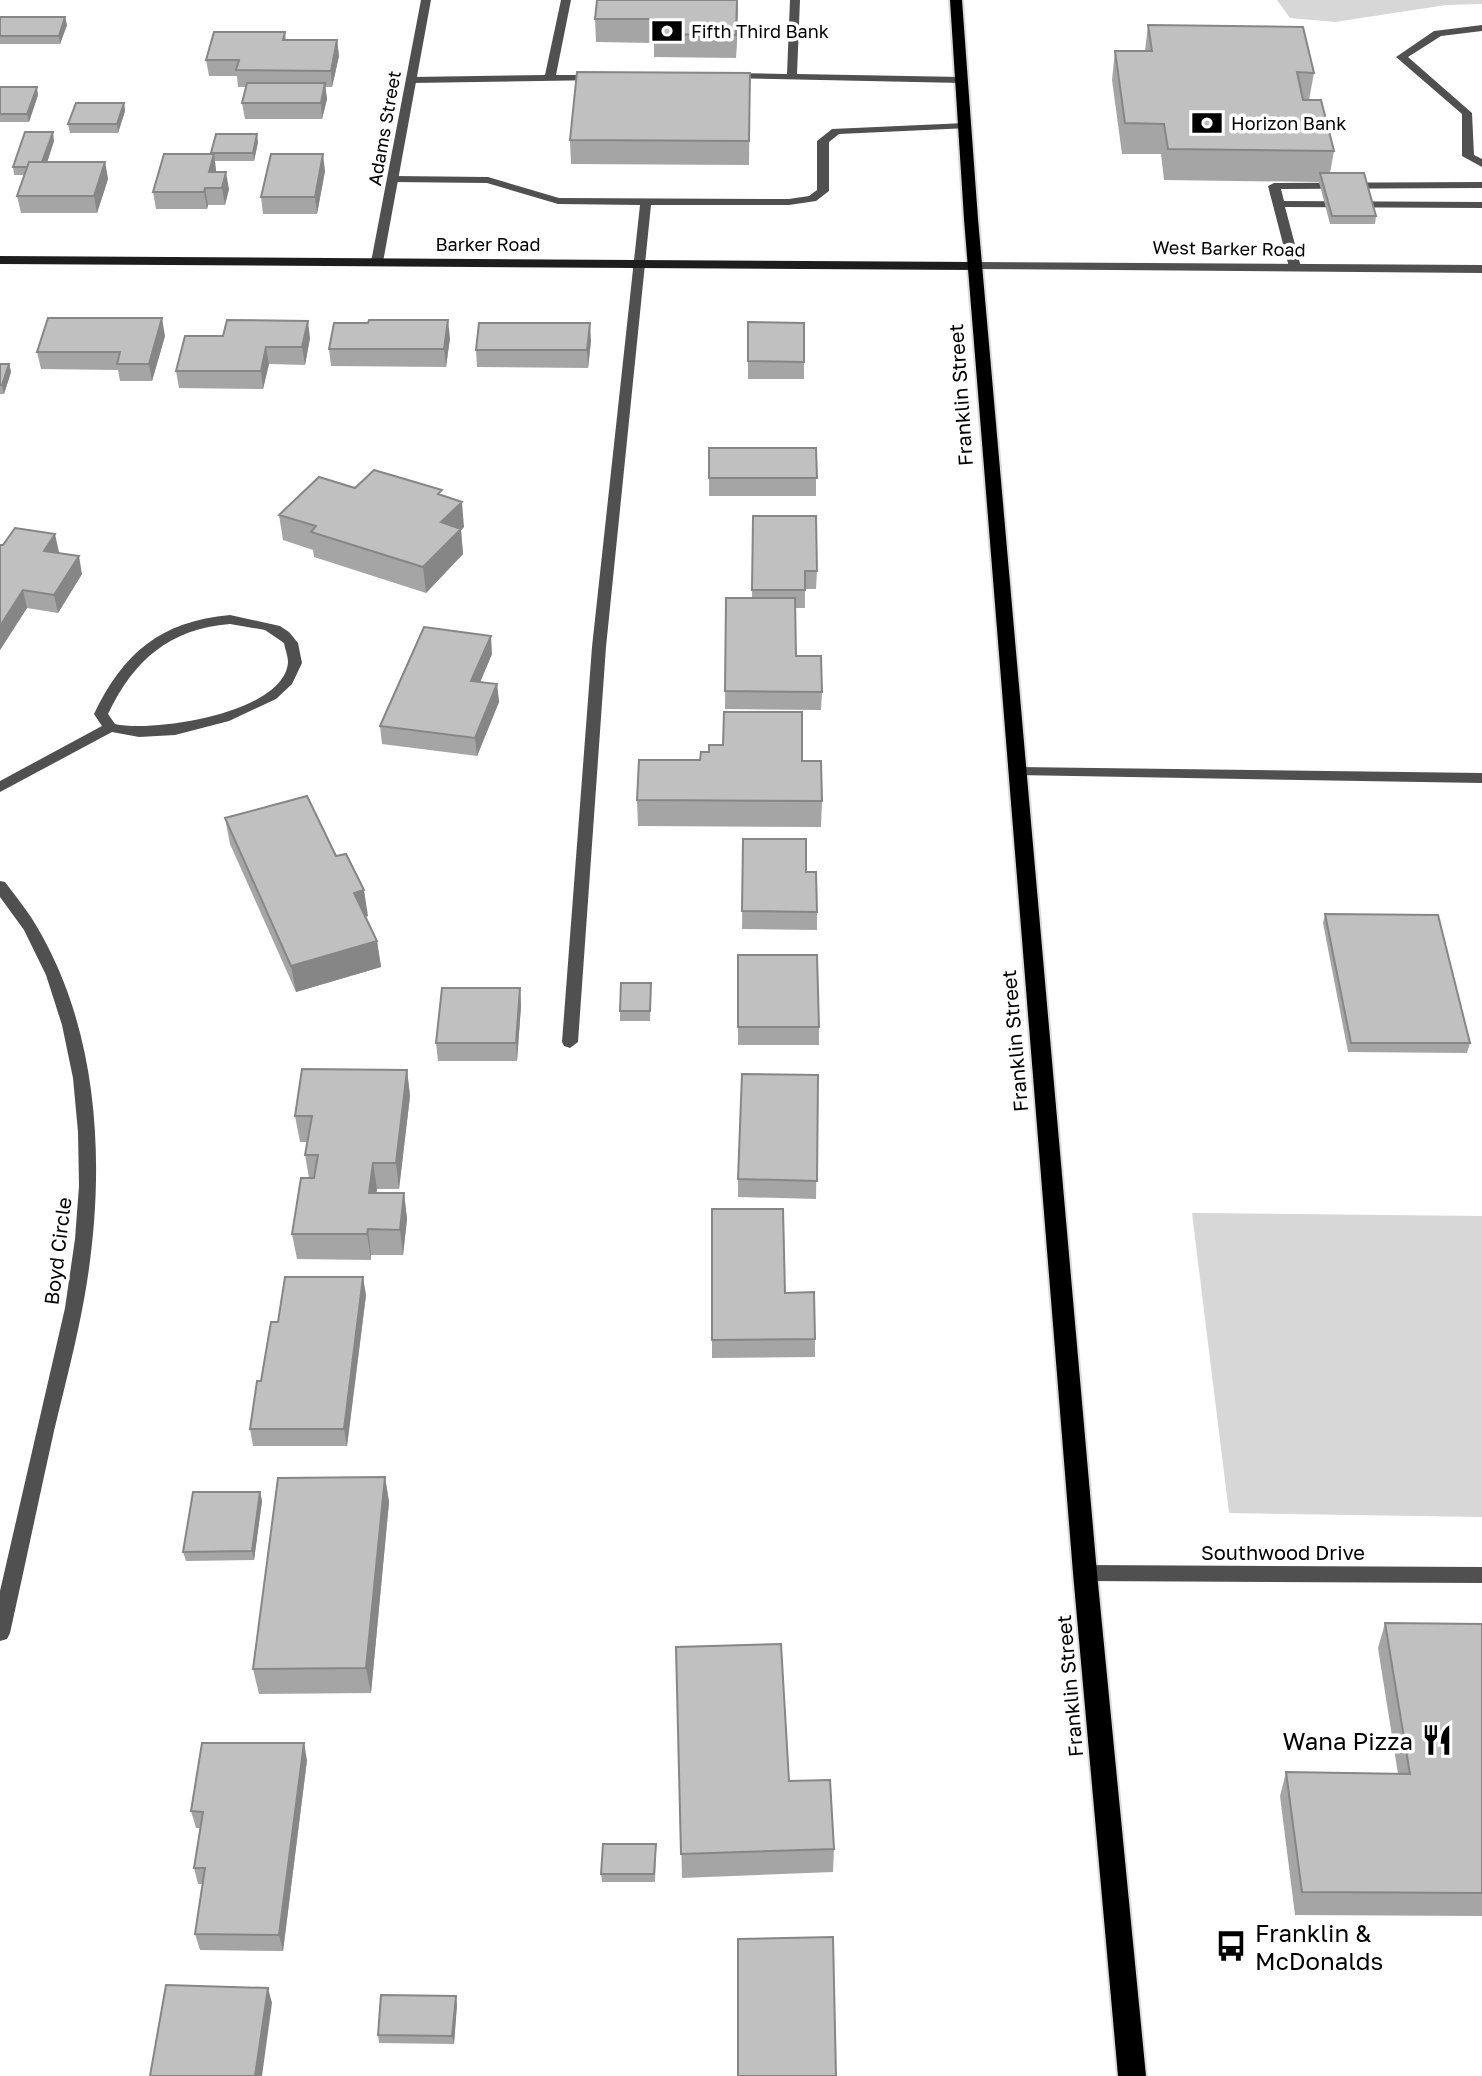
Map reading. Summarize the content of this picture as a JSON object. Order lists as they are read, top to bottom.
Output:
{
  "streets": {
    "main road": ["Franklin Street"],
    "street": [
      "Adams Street",
      "Barker Road",
      "West Barker Road",
      "Boyd Circle",
      "Southwood Drive"
    ]
  },
  "crossings": [
    ["Adams Street", "Barker Road"],
    ["Barker Road", "West Barker Road"],
    ["Barker Road", "Franklin Street"],
    ["West Barker Road", "Franklin Street"],
    ["Franklin Street", "Southwood Drive"]
  ],
  "places": {
    "bank": ["Fifth Third Bank", "Horizon Bank"],
    "restaurant": ["Wana Pizza"],
    "bus stop": ["Franklin & McDonalds"]
  }
}
